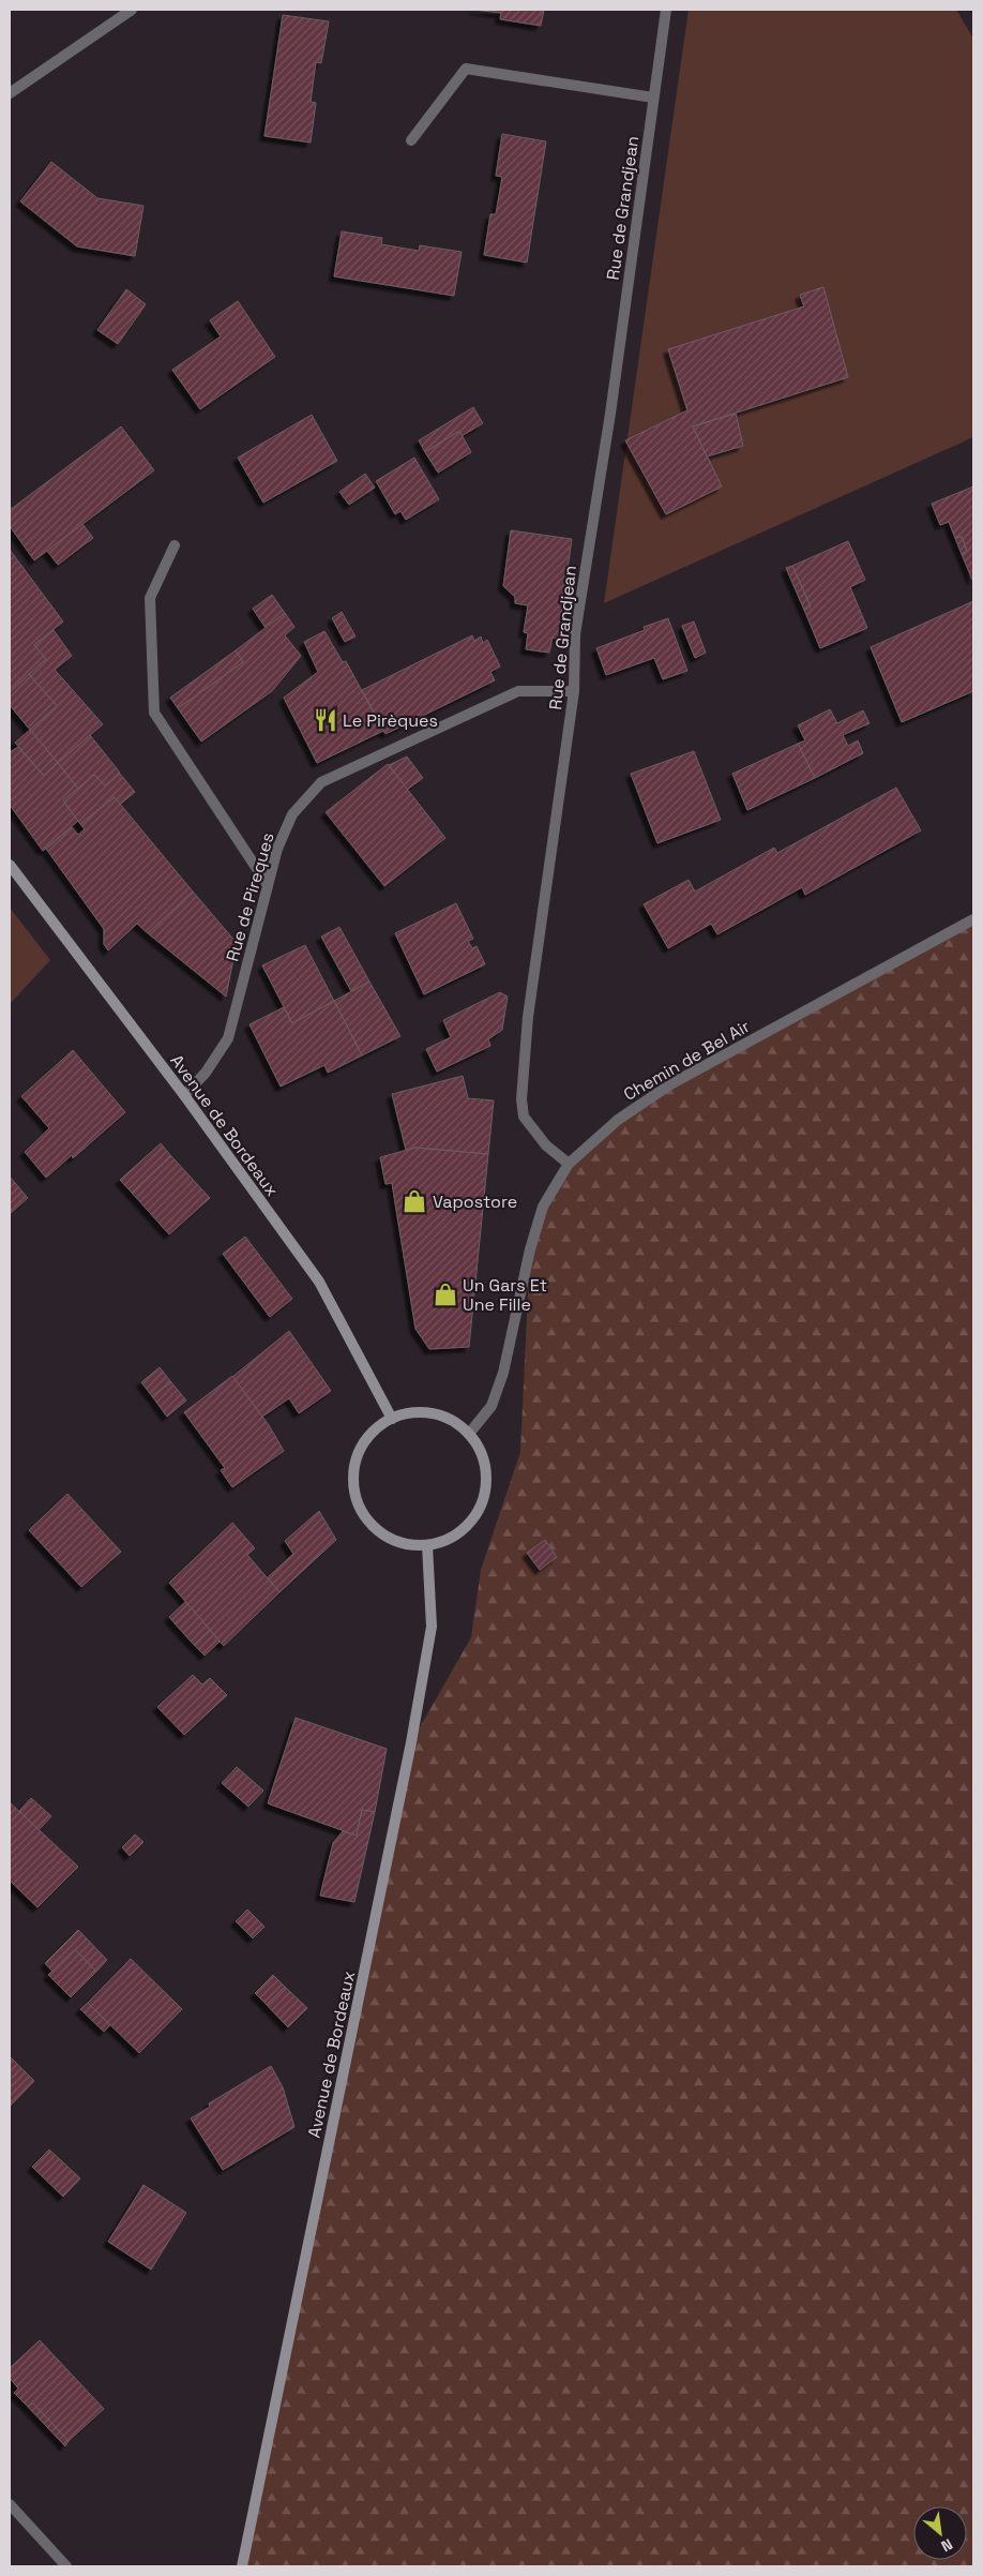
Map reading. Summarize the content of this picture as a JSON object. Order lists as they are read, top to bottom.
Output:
{
  "streets": {
    "main road": ["Avenue de Bordeaux"],
    "street": ["Rue de Grandjean", "Rue de Pireques", "Chemin de Bel Air"]
  },
  "crossings": [
    ["Rue de Grandjean", "Rue de Pireques"],
    ["Rue de Grandjean", "Chemin de Bel Air"],
    ["Rue de Pireques", "Avenue de Bordeaux"],
    ["Chemin de Bel Air", "Avenue de Bordeaux"]
  ],
  "places": {
    "restaurant": ["Le Pirèques"],
    "shop": ["Vapostore", "Un Gars Et Une Fille"]
  },
  "north": "bottom right"
}
